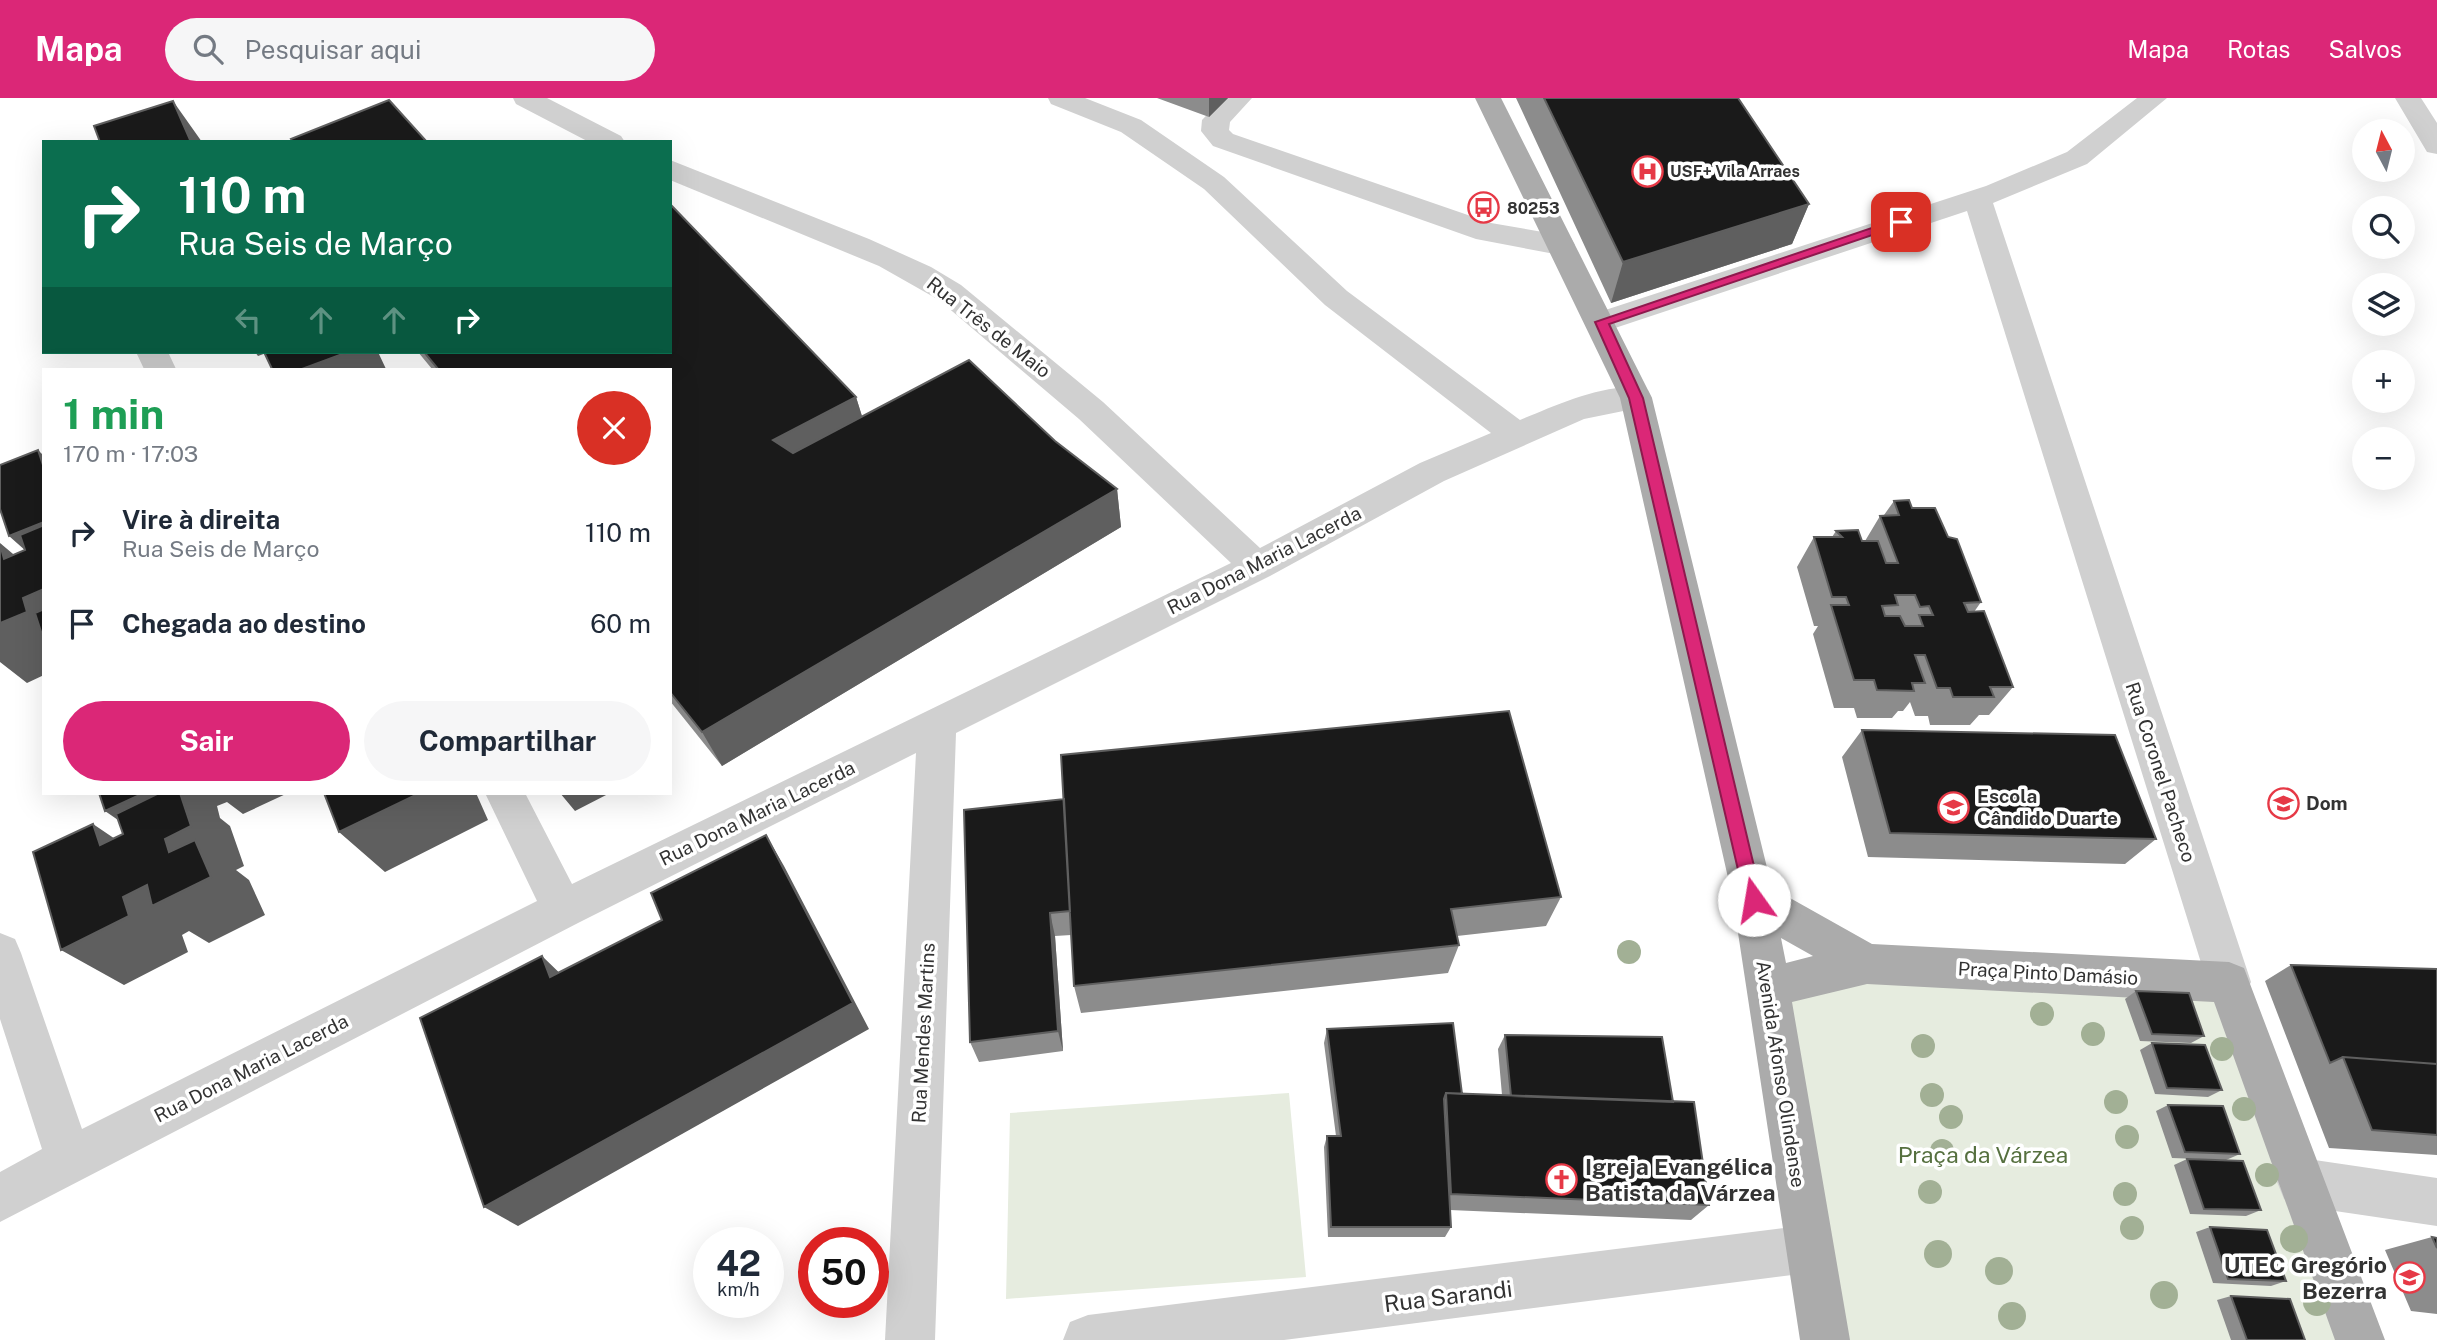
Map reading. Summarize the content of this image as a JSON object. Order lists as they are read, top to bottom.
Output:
{
  "streets": {
    "main road": ["Rua Coronel Pacheco", "Praça Pinto Damásio", "Avenida Afonso Olindense"],
    "street": [
      "Rua Três de Maio",
      "Rua Dona Maria Lacerda",
      "Rua Mendes Martins",
      "Rua Sarandi"
    ]
  },
  "crossings": [
    ["Rua Três de Maio", "Rua Dona Maria Lacerda"],
    ["Rua Dona Maria Lacerda", "Rua Mendes Martins"],
    ["Rua Dona Maria Lacerda", "Avenida Afonso Olindense"],
    ["Rua Coronel Pacheco", "Praça Pinto Damásio"],
    ["Praça Pinto Damásio", "Avenida Afonso Olindense"],
    ["Avenida Afonso Olindense", "Rua Sarandi"]
  ],
  "parks": ["Praça da Várzea"],
  "places": {
    "hospital": ["USF+ Vila Arraes"],
    "bus stop": ["80253"],
    "school or university": ["Dom", "Escola Cândido Duarte", "UTEC Gregório Bezerra"],
    "church": ["Igreja Evangélica Batista da Várzea"]
  },
  "north": "top",
  "page": {
    "header": "Mapa",
    "search": "Pesquisar aqui",
    "nav": ["Mapa", "Rotas", "Salvos"],
    "map_buttons": ["+", "−"],
    "turn": ["110 m", "Rua Seis de Março"],
    "heading": ["1 min", "170 m · 17:03"],
    "list": [
      {
        "name": "Vire à direita",
        "note": "Rua Seis de Março",
        "value": "110 m"
      },
      {
        "name": "Chegada ao destino",
        "value": "60 m"
      }
    ],
    "buttons": ["Sair", "Compartilhar"],
    "speed": "42 km/h",
    "limit": "50"
  }
}
